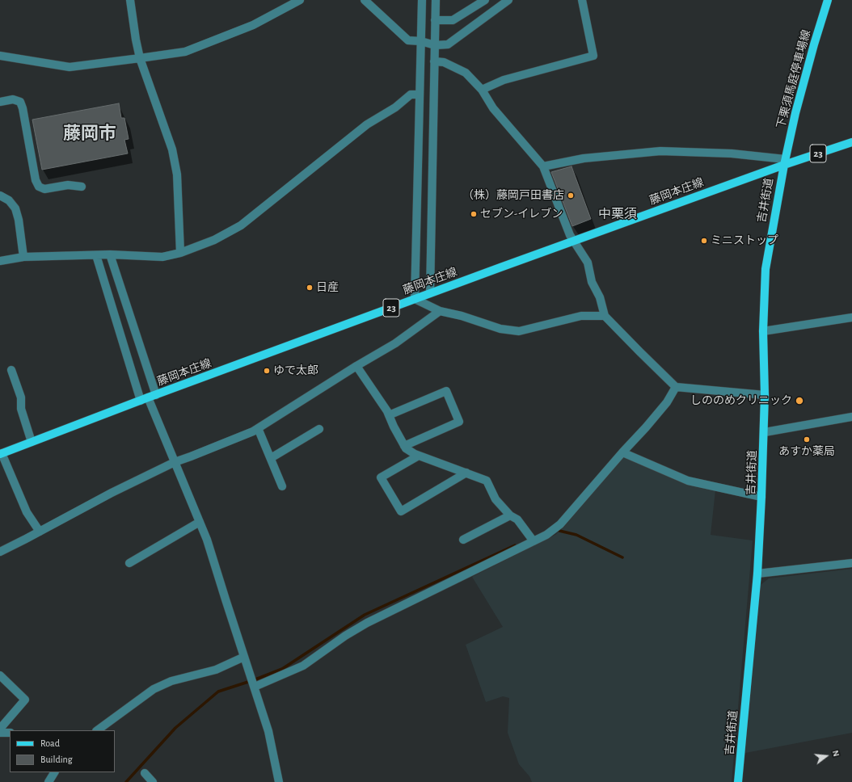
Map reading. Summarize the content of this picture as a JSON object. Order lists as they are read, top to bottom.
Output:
{
  "streets": {
    "main road": [
      "下栗須馬庭停車場線",
      "23",
      "藤岡本庄線",
      "吉井街道"
    ]
  },
  "crossings": [
    ["下栗須馬庭停車場線", "藤岡本庄線"],
    ["下栗須馬庭停車場線", "吉井街道"],
    ["藤岡本庄線", "吉井街道"]
  ],
  "districts": ["藤岡市", "中栗須"],
  "places": [
    "（株）藤岡戸田書店",
    "セブン-イレブン",
    "ミニストップ",
    "日産",
    "ゆで太郎",
    "しののめクリニック",
    "あすか薬局"
  ],
  "legend": ["Road", "Building"],
  "north": "right"
}
